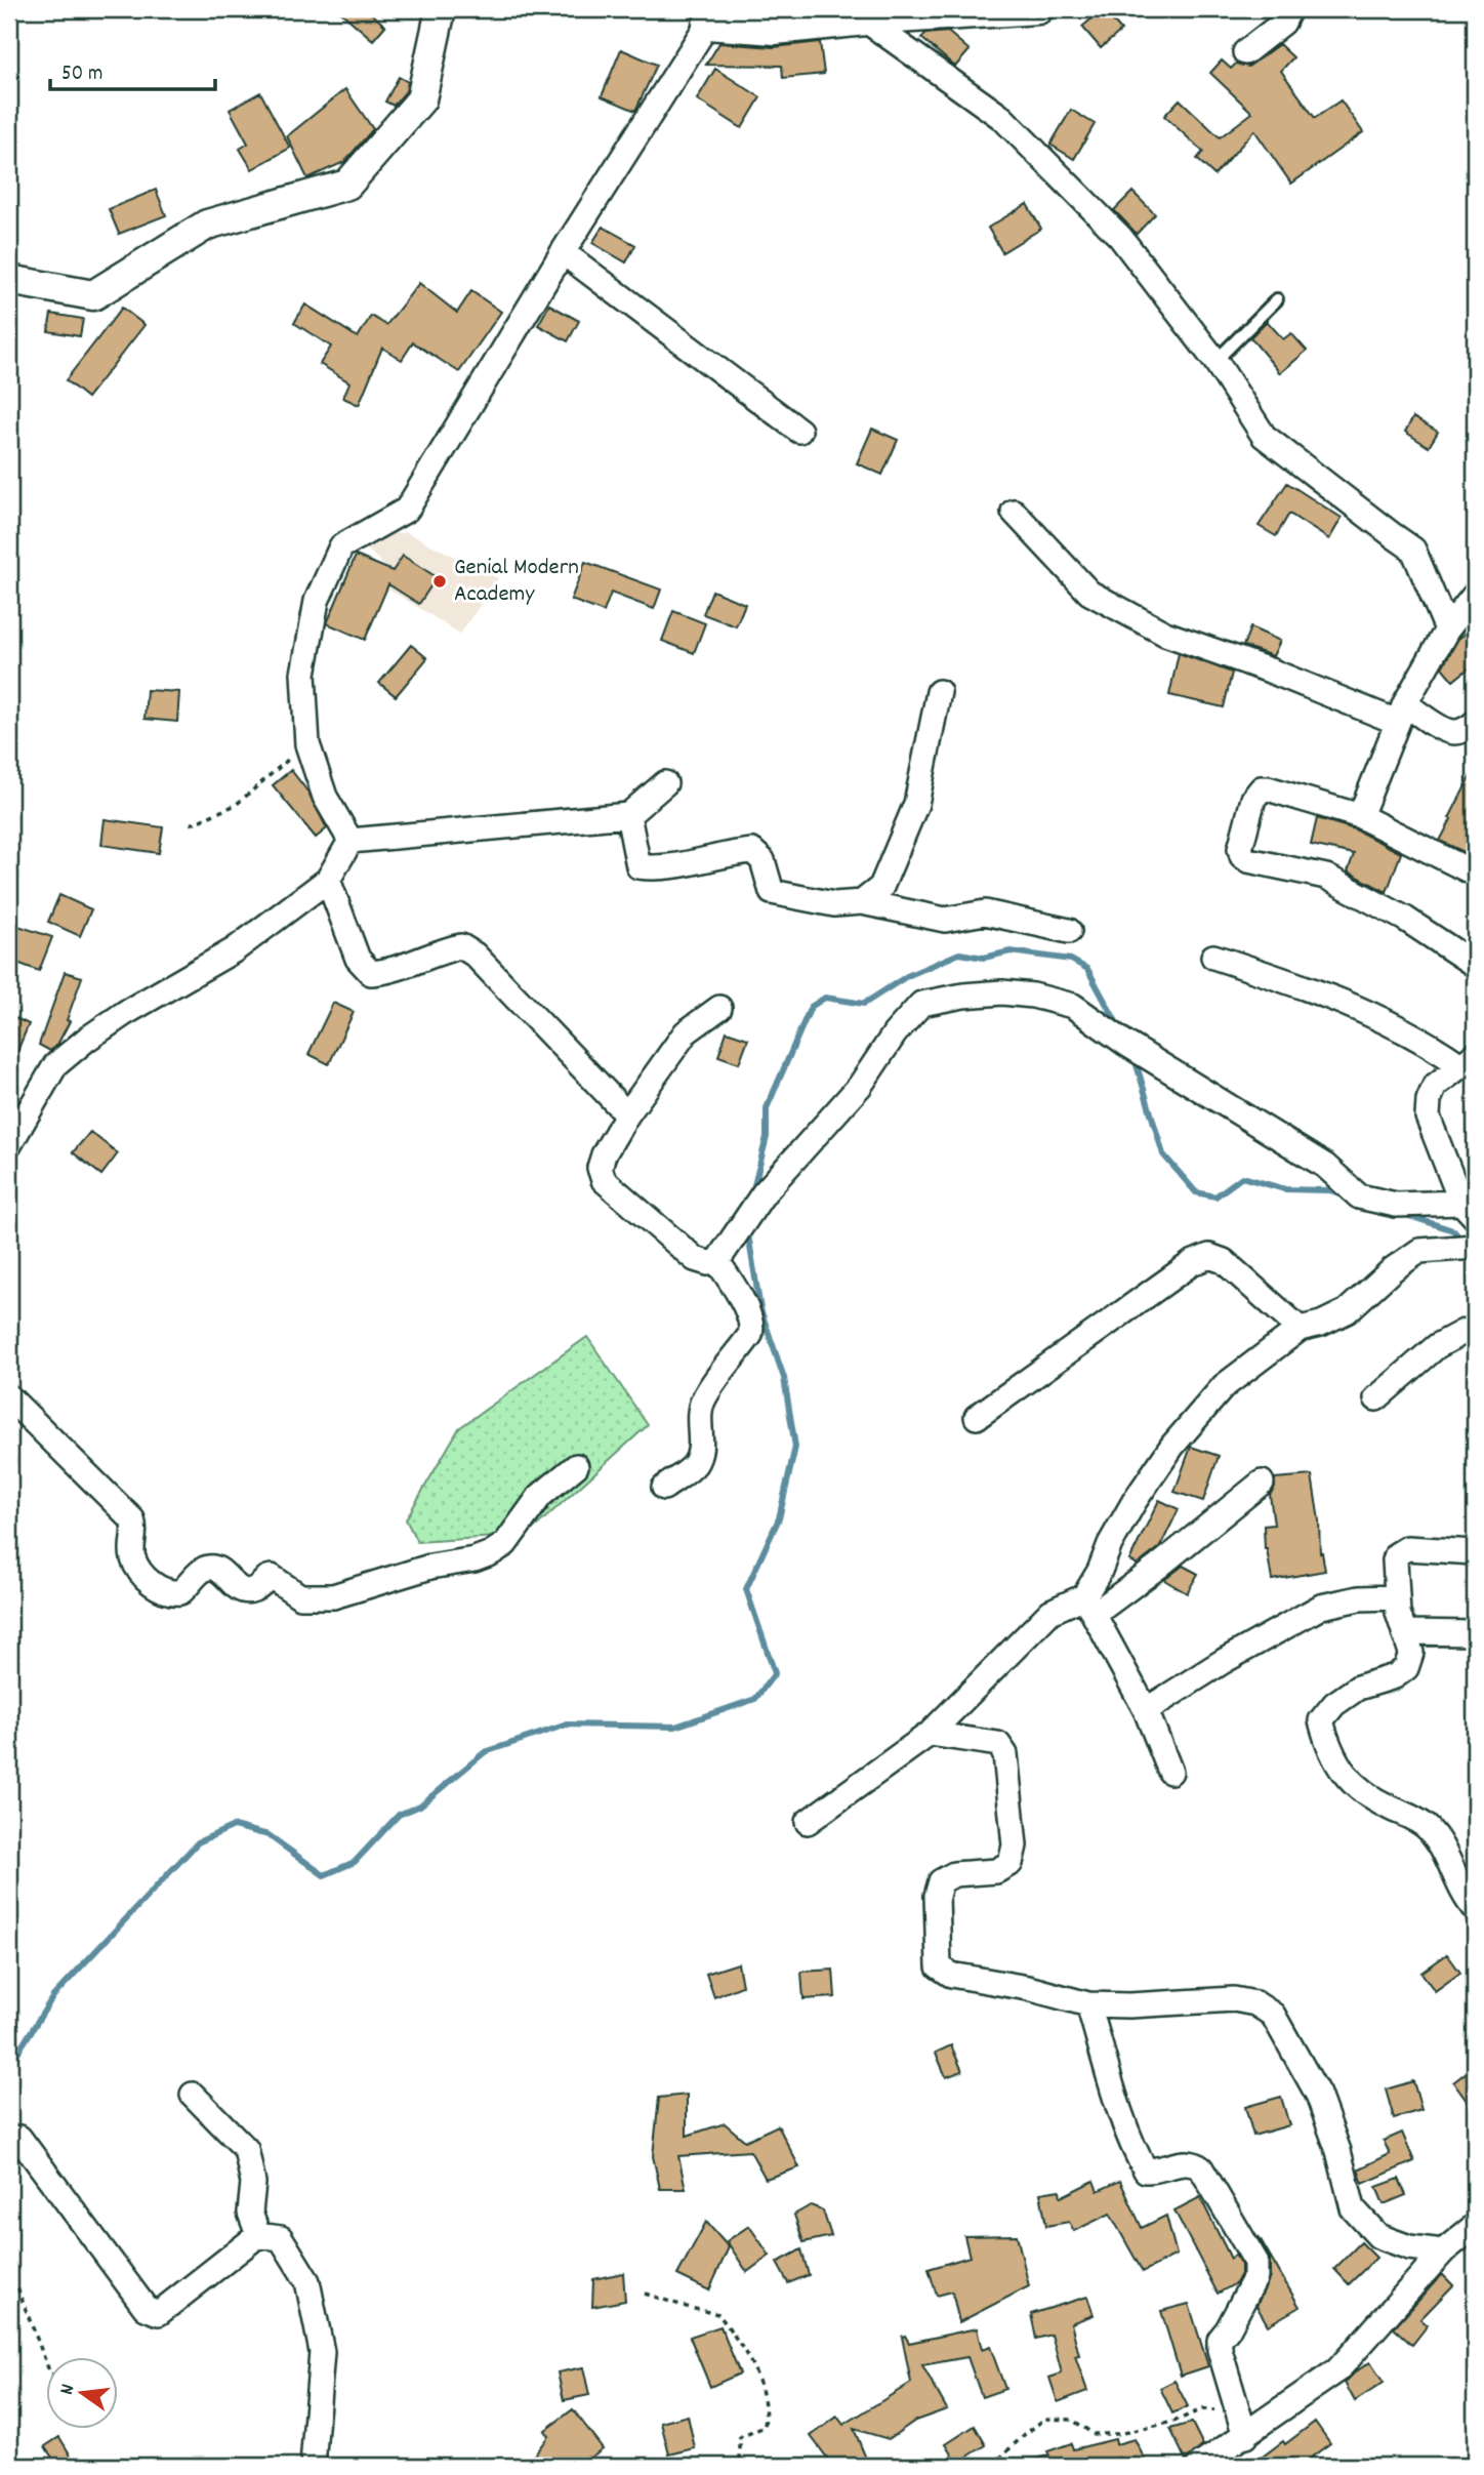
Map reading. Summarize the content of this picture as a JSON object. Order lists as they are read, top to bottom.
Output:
{
  "places": ["Genial Modern Academy"],
  "scale_bar": "50 m",
  "north": "left"
}
